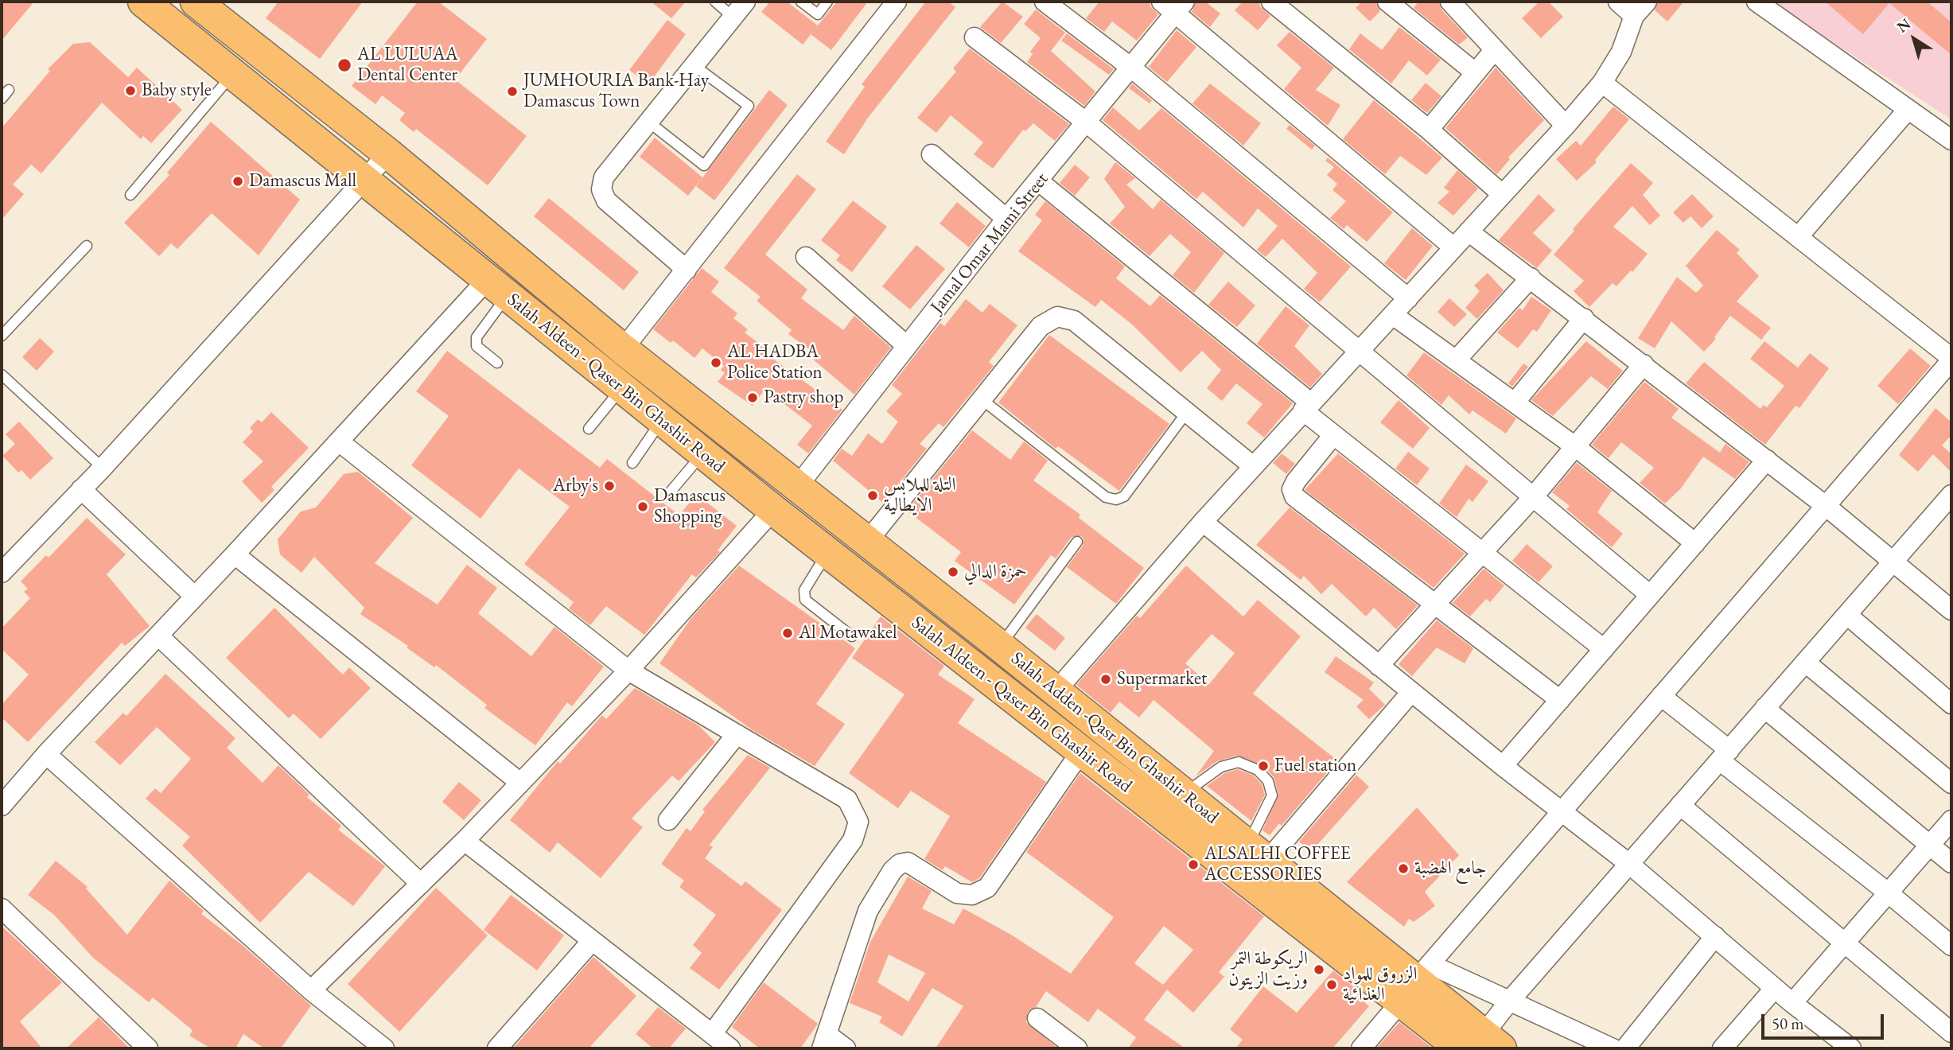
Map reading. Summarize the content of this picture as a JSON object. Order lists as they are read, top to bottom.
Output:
{
  "streets": {
    "highway": ["Salah Aldeen - Qaser Bin Ghashir Road", "Salah Adden -Qasr Bin Ghashir Road"],
    "street": ["Jamal Omar Mami Street"]
  },
  "crossings": [
    ["Jamal Omar Mami Street", "Salah Aldeen - Qaser Bin Ghashir Road"],
    ["Salah Aldeen - Qaser Bin Ghashir Road", "Salah Adden -Qasr Bin Ghashir Road"]
  ],
  "places": [
    "AL LULUAA Dental Center",
    "Baby style",
    "JUMHOURIA Bank-Hay Damascus Town",
    "Damascus Mall",
    "AL HADBA Police Station",
    "Pastry shop",
    "Arby's",
    "التلة للملابس الايطالية",
    "Damascus Shopping",
    "حمزة الدالي",
    "Al Motawakel",
    "Supermarket",
    "Fuel station",
    "ALSALHI COFFEE ACCESSORIES",
    "جامع الهضبة",
    "الريكوطة التمر وزيت الزيتون",
    "الزروق للمواد الغذائية"
  ],
  "scale_bar": "50 m",
  "north": "top left"
}
